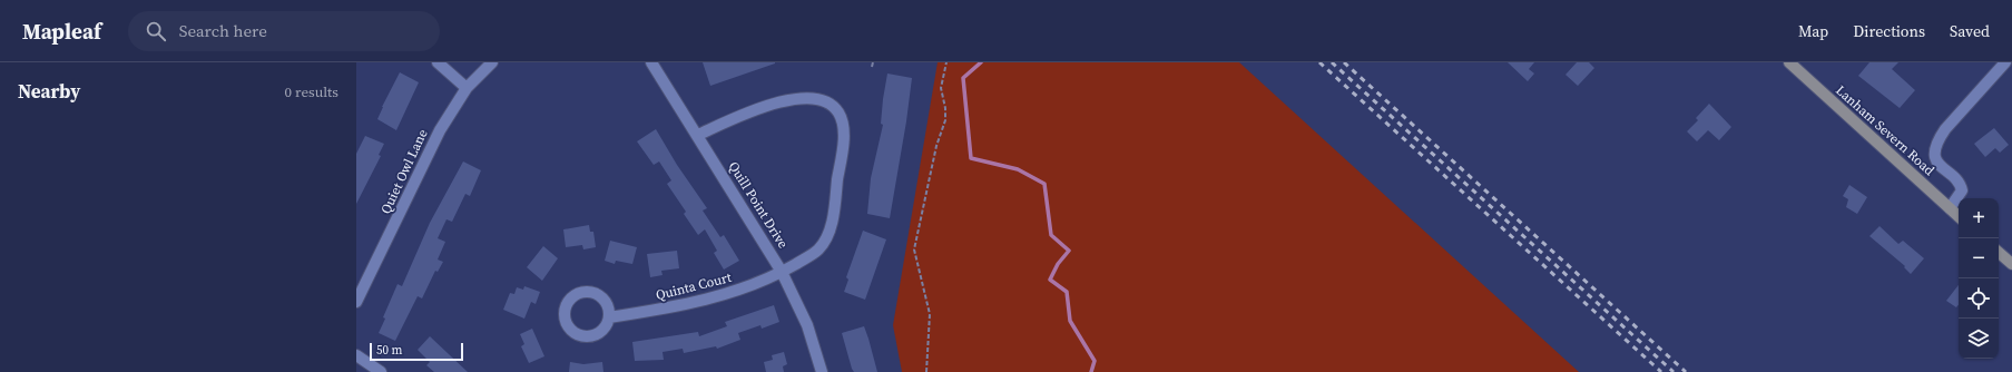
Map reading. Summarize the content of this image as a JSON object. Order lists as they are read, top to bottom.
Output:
{
  "streets": {
    "main road": ["Lanham Severn Road"],
    "street": ["Quiet Owl Lane", "Quill Point Drive", "Quinta Court"]
  },
  "crossings": [
    ["Quill Point Drive", "Quinta Court"]
  ],
  "scale_bar": "50 m",
  "page": {
    "header": "Mapleaf",
    "search": "Search here",
    "nav": ["Map", "Directions", "Saved"],
    "heading": ["Nearby", "0 results"],
    "map_buttons": ["+", "−"],
    "scale": "50 m"
  }
}
